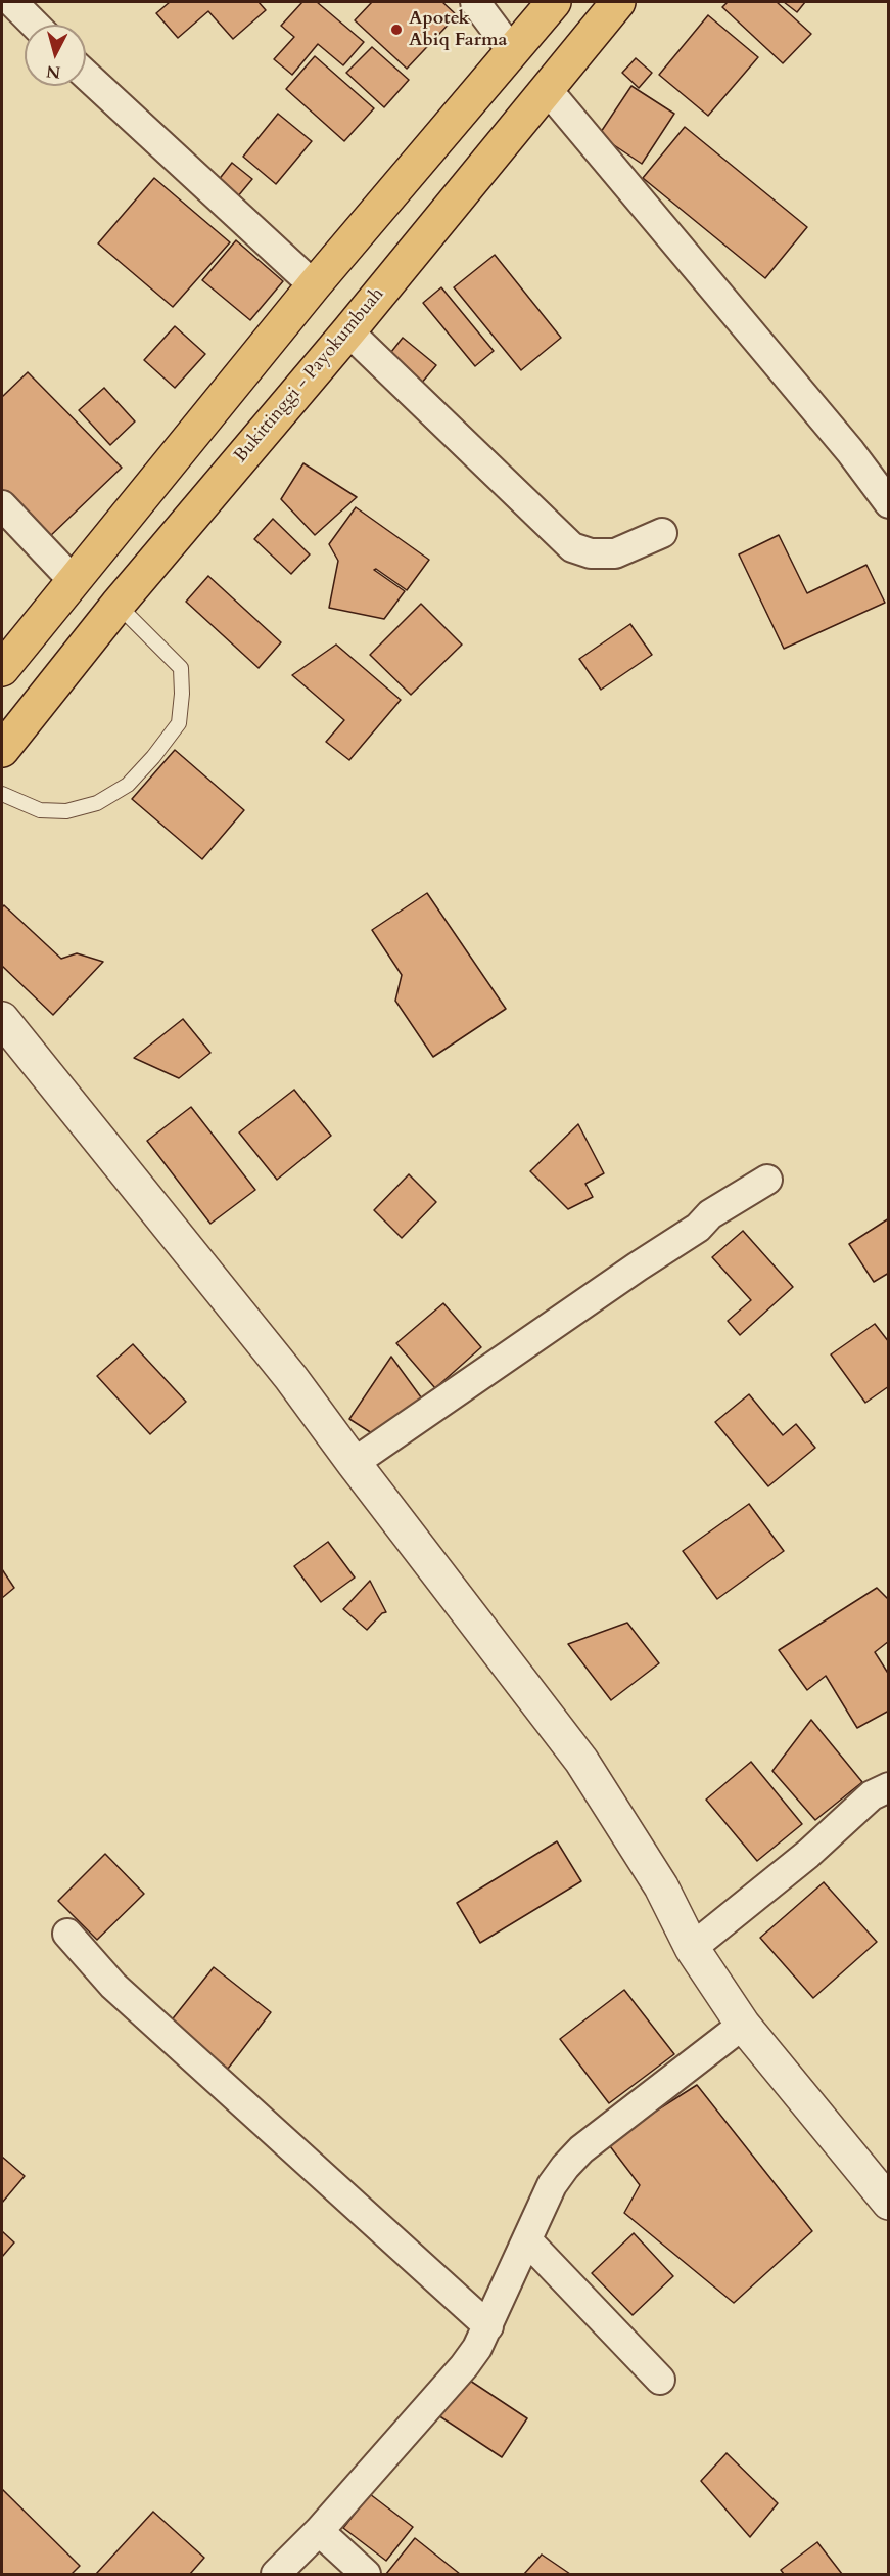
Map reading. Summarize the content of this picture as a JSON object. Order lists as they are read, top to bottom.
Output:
{
  "streets": {
    "highway": ["Bukittinggi - Payokumbuah"]
  },
  "places": ["Apotek Abiq Farma"],
  "north": "bottom"
}
